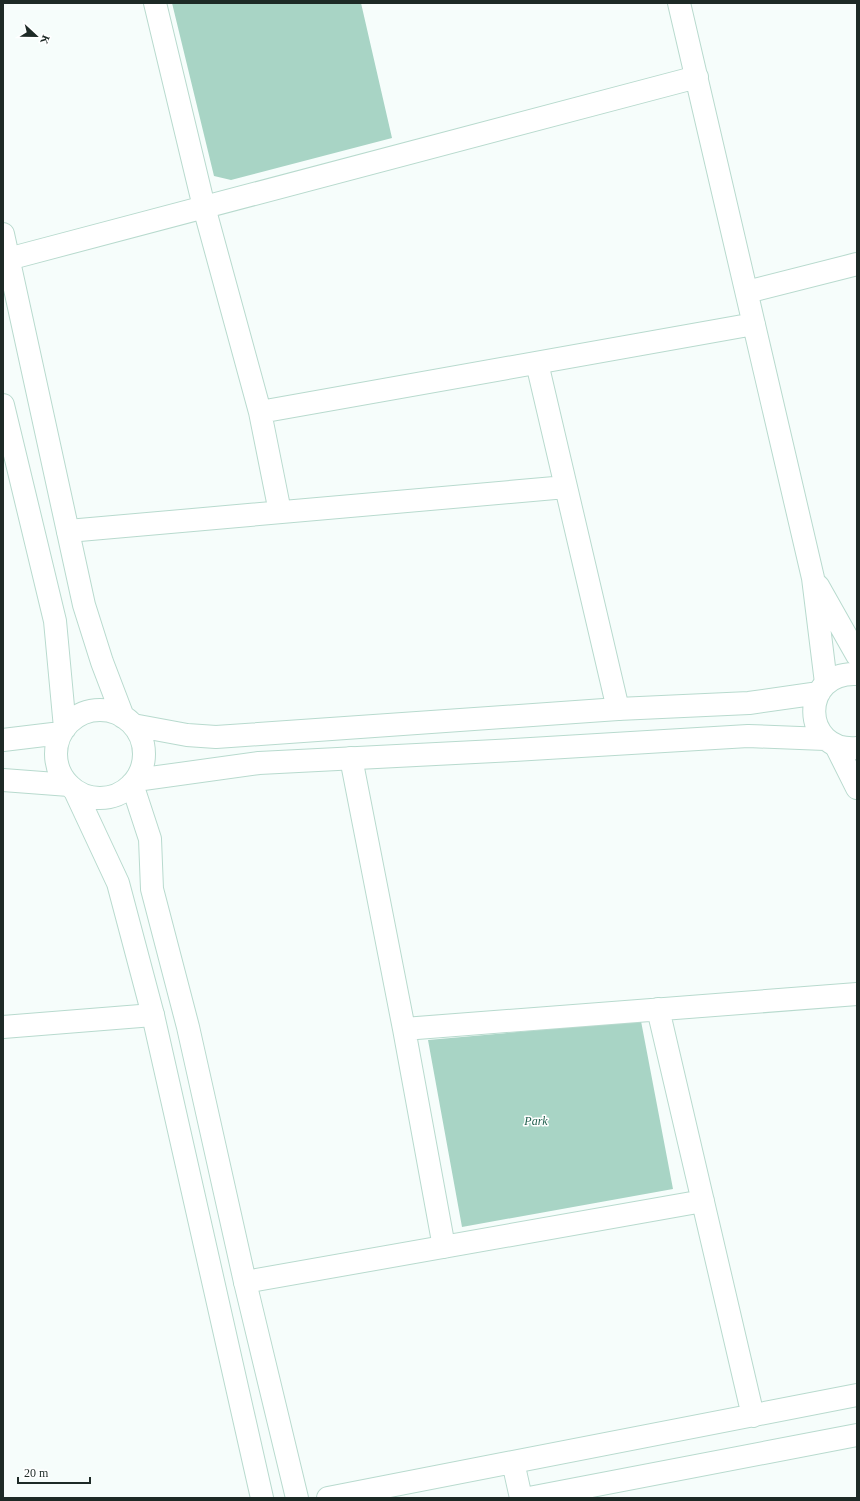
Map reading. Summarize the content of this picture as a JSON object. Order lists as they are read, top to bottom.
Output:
{
  "parks": ["Park"],
  "scale_bar": "20 m",
  "north": "right"
}
